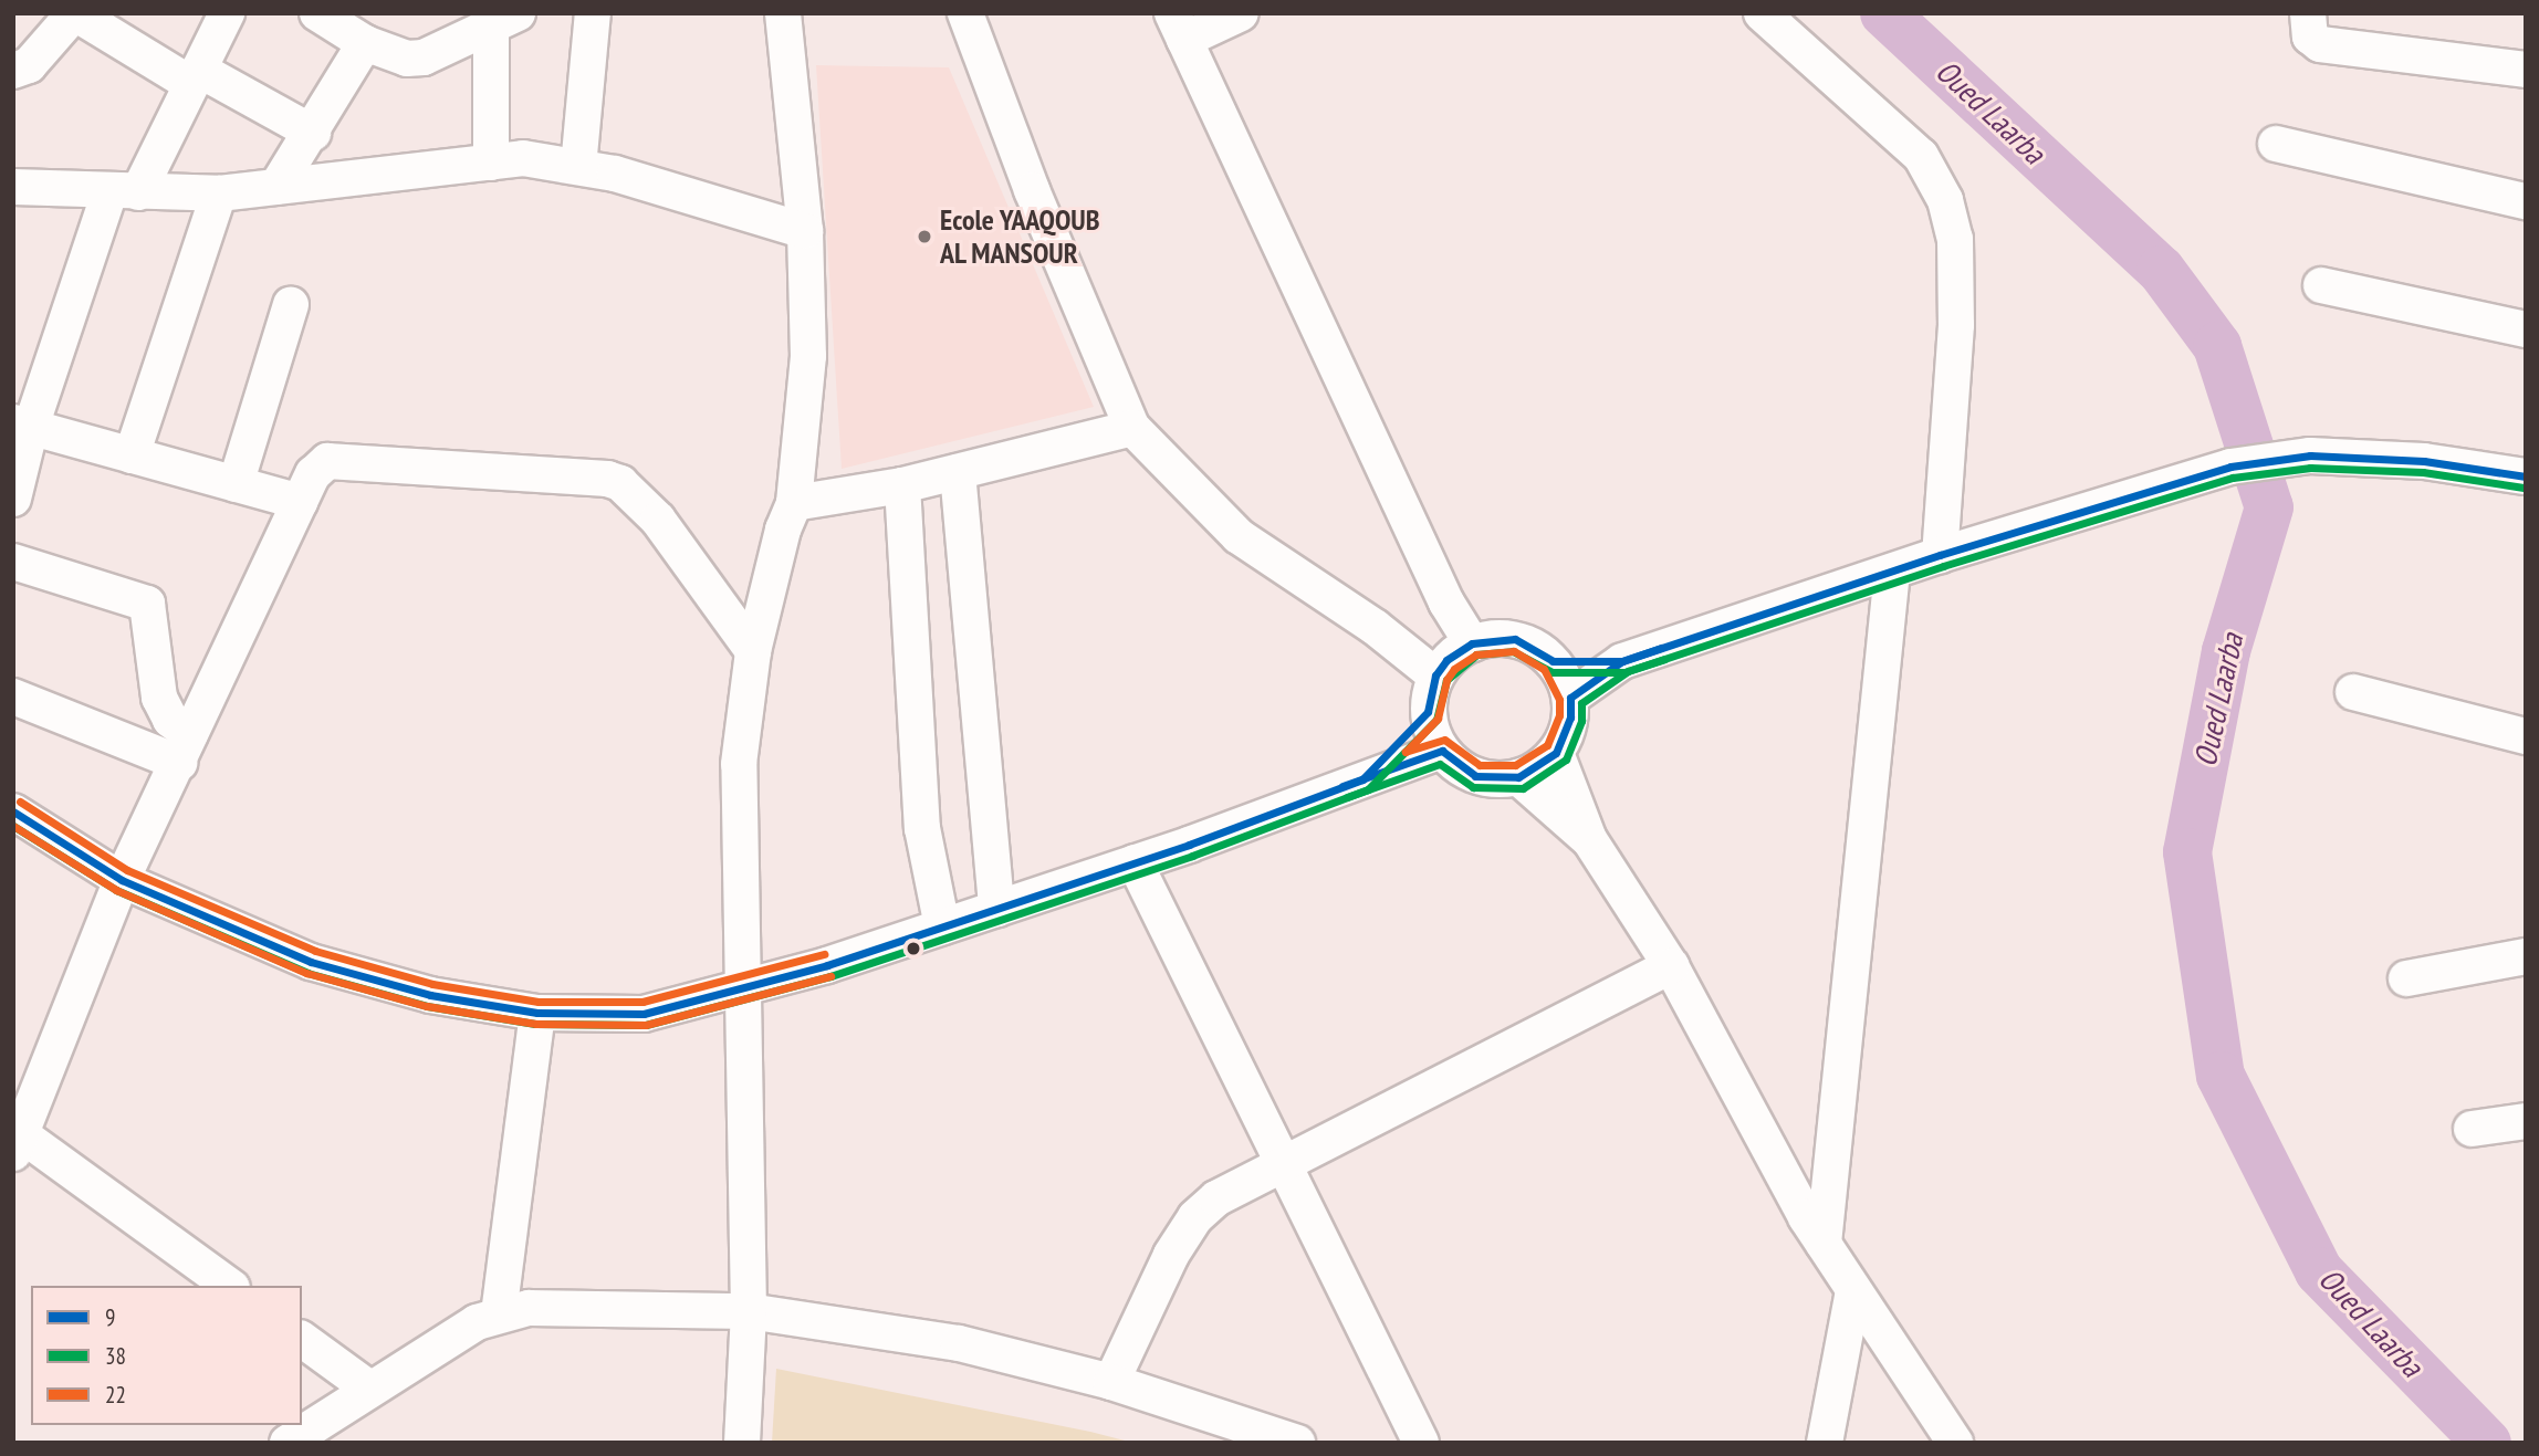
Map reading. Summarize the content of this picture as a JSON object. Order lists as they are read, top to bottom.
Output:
{
  "water": ["Oued Laarba"],
  "places": ["Ecole YAAQOUB AL MANSOUR"],
  "lines": ["transit line 9", "transit line 38", "transit line 22"],
  "legend": ["9", "38", "22"]
}
